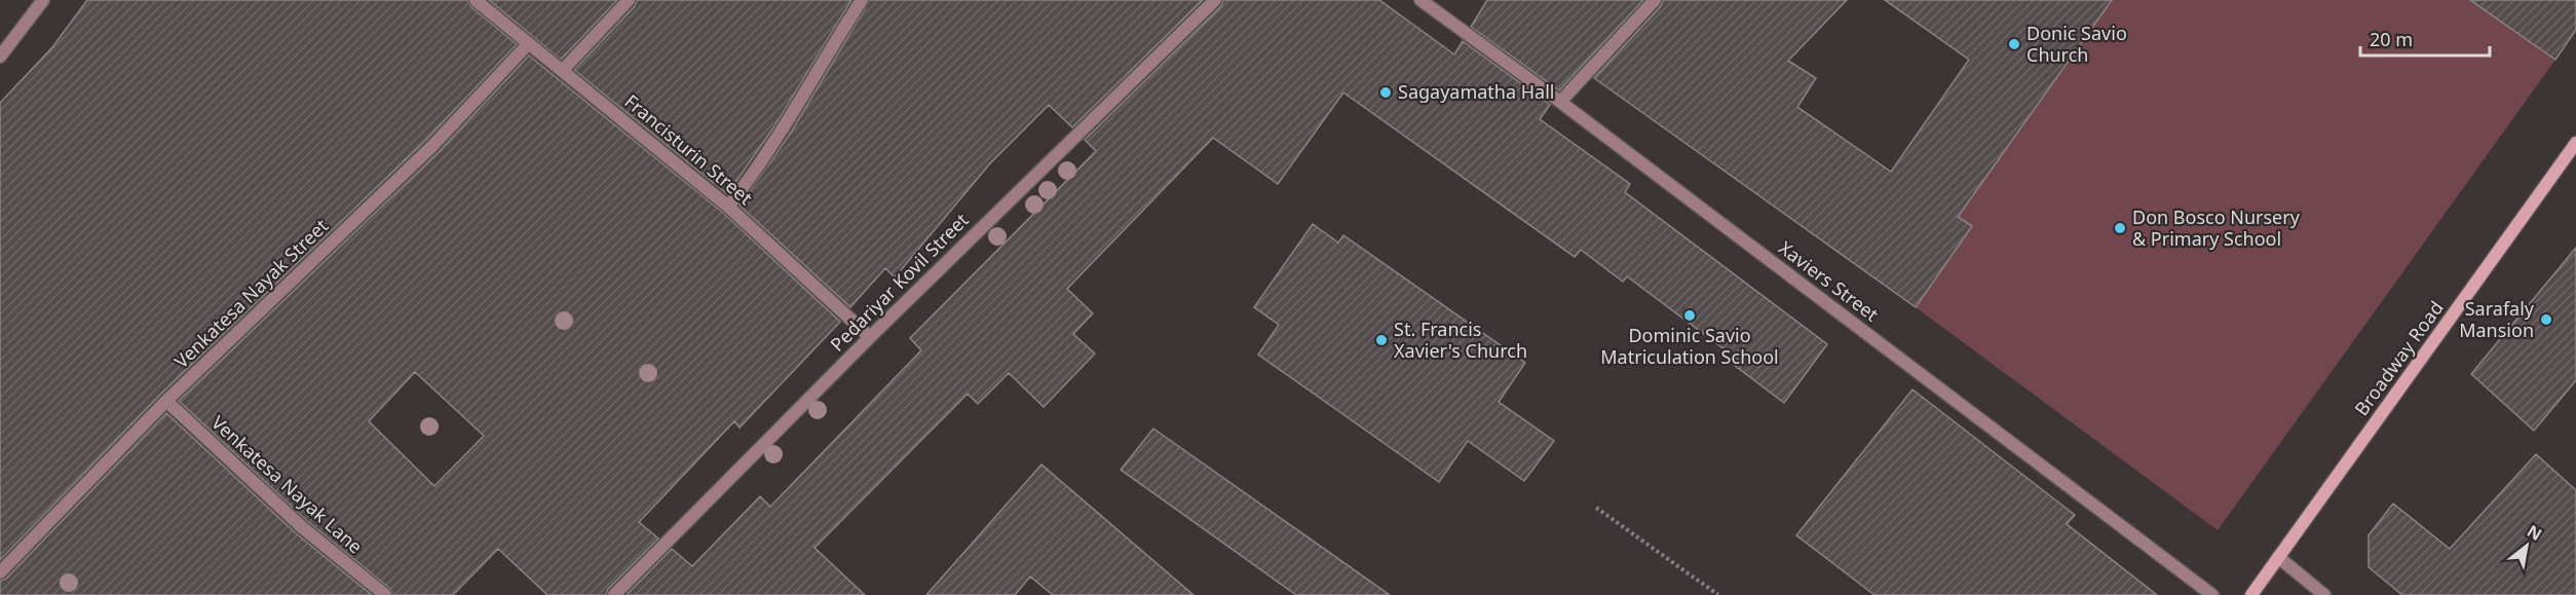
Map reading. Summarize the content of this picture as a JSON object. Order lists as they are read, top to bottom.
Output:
{
  "streets": {
    "main road": ["Broadway Road"],
    "street": [
      "Francisturin Street",
      "Xaviers Street",
      "Pedariyar Kovil Street",
      "Venkatesa Nayak Street",
      "Venkatesa Nayak Lane"
    ]
  },
  "crossings": [
    ["Francisturin Street", "Pedariyar Kovil Street"],
    ["Francisturin Street", "Venkatesa Nayak Street"],
    ["Venkatesa Nayak Street", "Venkatesa Nayak Lane"]
  ],
  "places": [
    "Donic Savio Church",
    "Sagayamatha Hall",
    "Don Bosco Nursery & Primary School",
    "Dominic Savio Matriculation School",
    "Sarafaly Mansion",
    "St. Francis Xavier's Church"
  ],
  "scale_bar": "20 m",
  "north": "top right"
}
